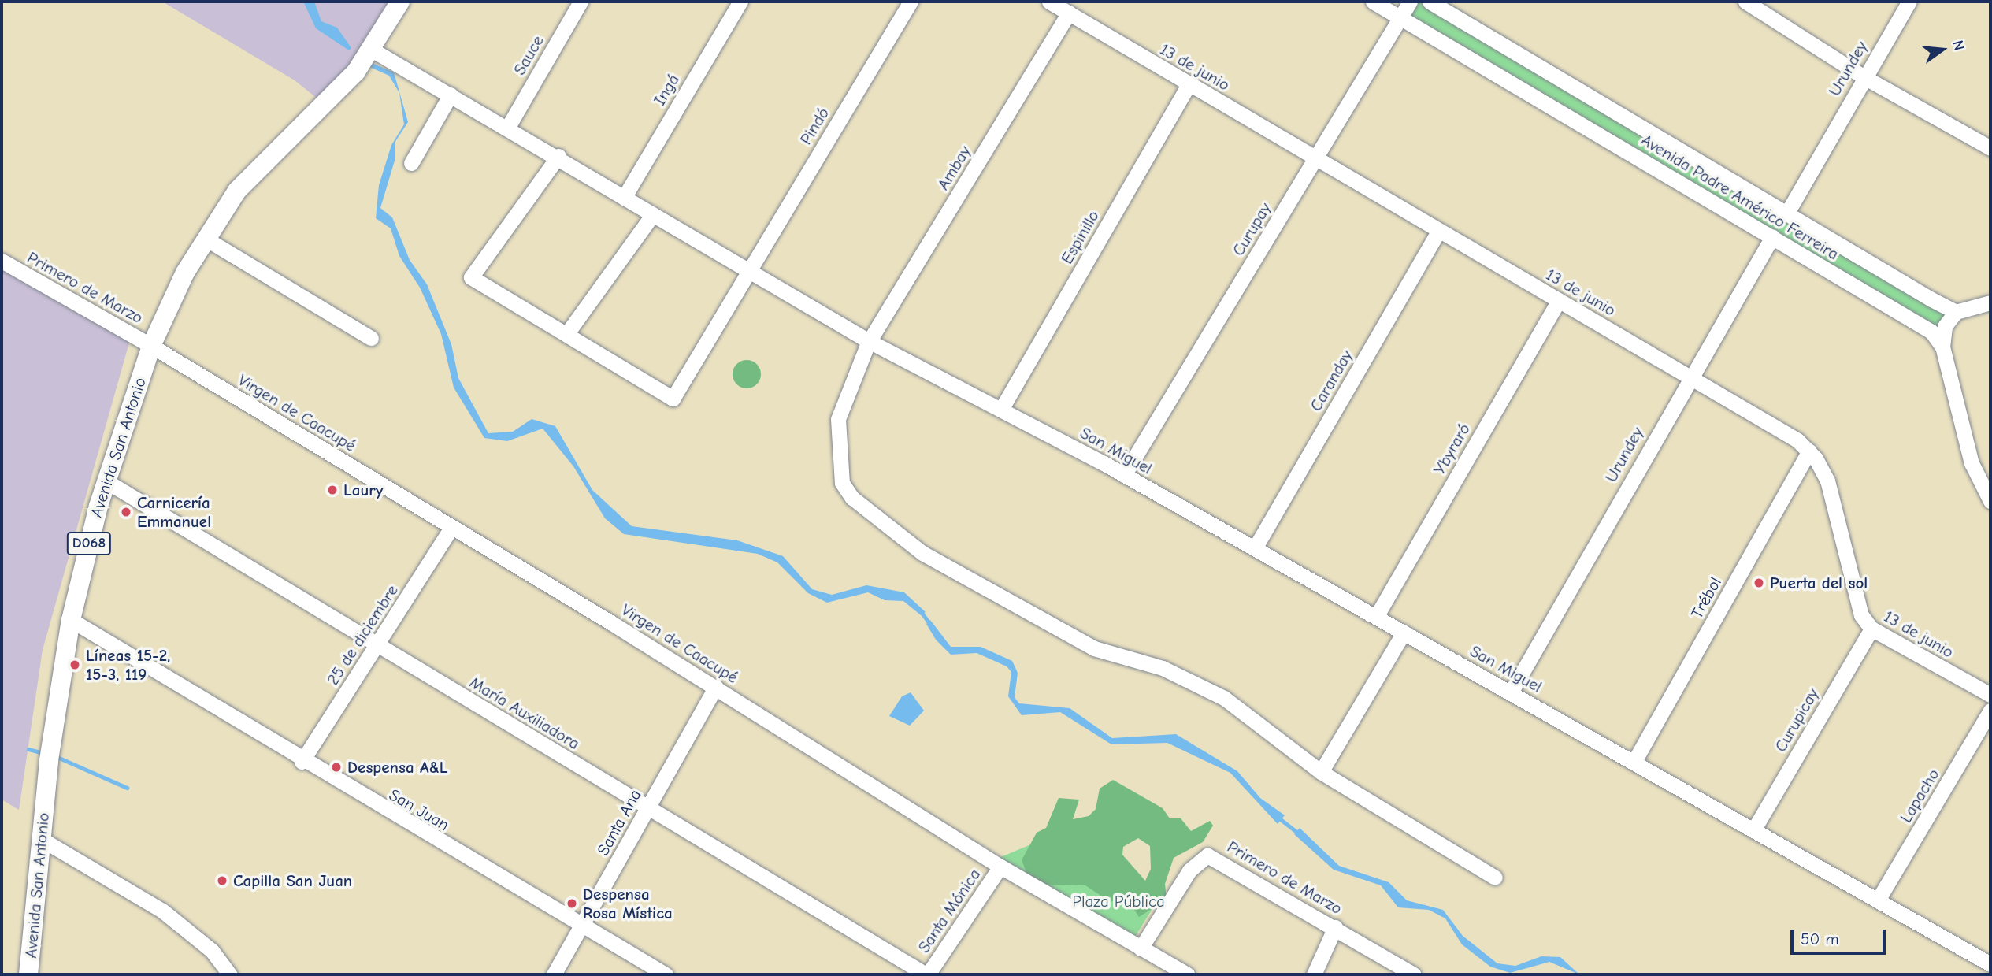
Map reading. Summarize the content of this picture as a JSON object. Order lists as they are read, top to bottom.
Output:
{
  "streets": {
    "main road": ["Avenida San Antonio", "D068"],
    "street": [
      "Sauce",
      "13 de junio",
      "Urundey",
      "Ingá",
      "Pindó",
      "Ambay",
      "Avenida Padre Américo Ferreira",
      "Curupay",
      "Espinillo",
      "Primero de Marzo",
      "Caranday",
      "Virgen de Caacupé",
      "Ybyraró",
      "San Miguel",
      "Trébol",
      "25 de diciembre",
      "María Auxiliadora",
      "Curupicay",
      "Lapacho",
      "San Juan",
      "Santa Ana",
      "Santa Mónica"
    ]
  },
  "crossings": [
    ["Sauce", "San Miguel"],
    ["13 de junio", "Urundey"],
    ["13 de junio", "Ambay"],
    ["13 de junio", "Curupay"],
    ["13 de junio", "Espinillo"],
    ["13 de junio", "Caranday"],
    ["13 de junio", "Ybyraró"],
    ["13 de junio", "Trébol"],
    ["13 de junio", "Curupicay"],
    ["Urundey", "Avenida Padre Américo Ferreira"],
    ["Urundey", "San Miguel"],
    ["Ingá", "San Miguel"],
    ["Pindó", "San Miguel"],
    ["Ambay", "San Miguel"],
    ["Avenida Padre Américo Ferreira", "Curupay"],
    ["Curupay", "San Miguel"],
    ["Espinillo", "San Miguel"],
    ["Primero de Marzo", "Virgen de Caacupé"],
    ["Primero de Marzo", "Avenida San Antonio"],
    ["Caranday", "San Miguel"],
    ["Virgen de Caacupé", "Avenida San Antonio"],
    ["Virgen de Caacupé", "25 de diciembre"],
    ["Virgen de Caacupé", "Santa Ana"],
    ["Virgen de Caacupé", "Santa Mónica"],
    ["Avenida San Antonio", "San Miguel"],
    ["Avenida San Antonio", "María Auxiliadora"],
    ["Avenida San Antonio", "San Juan"],
    ["Ybyraró", "San Miguel"],
    ["San Miguel", "Trébol"],
    ["San Miguel", "Curupicay"],
    ["San Miguel", "Lapacho"],
    ["25 de diciembre", "María Auxiliadora"],
    ["25 de diciembre", "San Juan"],
    ["María Auxiliadora", "Santa Ana"],
    ["María Auxiliadora", "Santa Mónica"],
    ["San Juan", "Santa Ana"]
  ],
  "parks": ["Plaza Pública"],
  "places": [
    "Laury",
    "Carnicería Emmanuel",
    "Puerta del sol",
    "Líneas 15-2, 15-3, 119",
    "Despensa A&L",
    "Capilla San Juan",
    "Despensa Rosa Mística"
  ],
  "scale_bar": "50 m",
  "north": "right"
}
